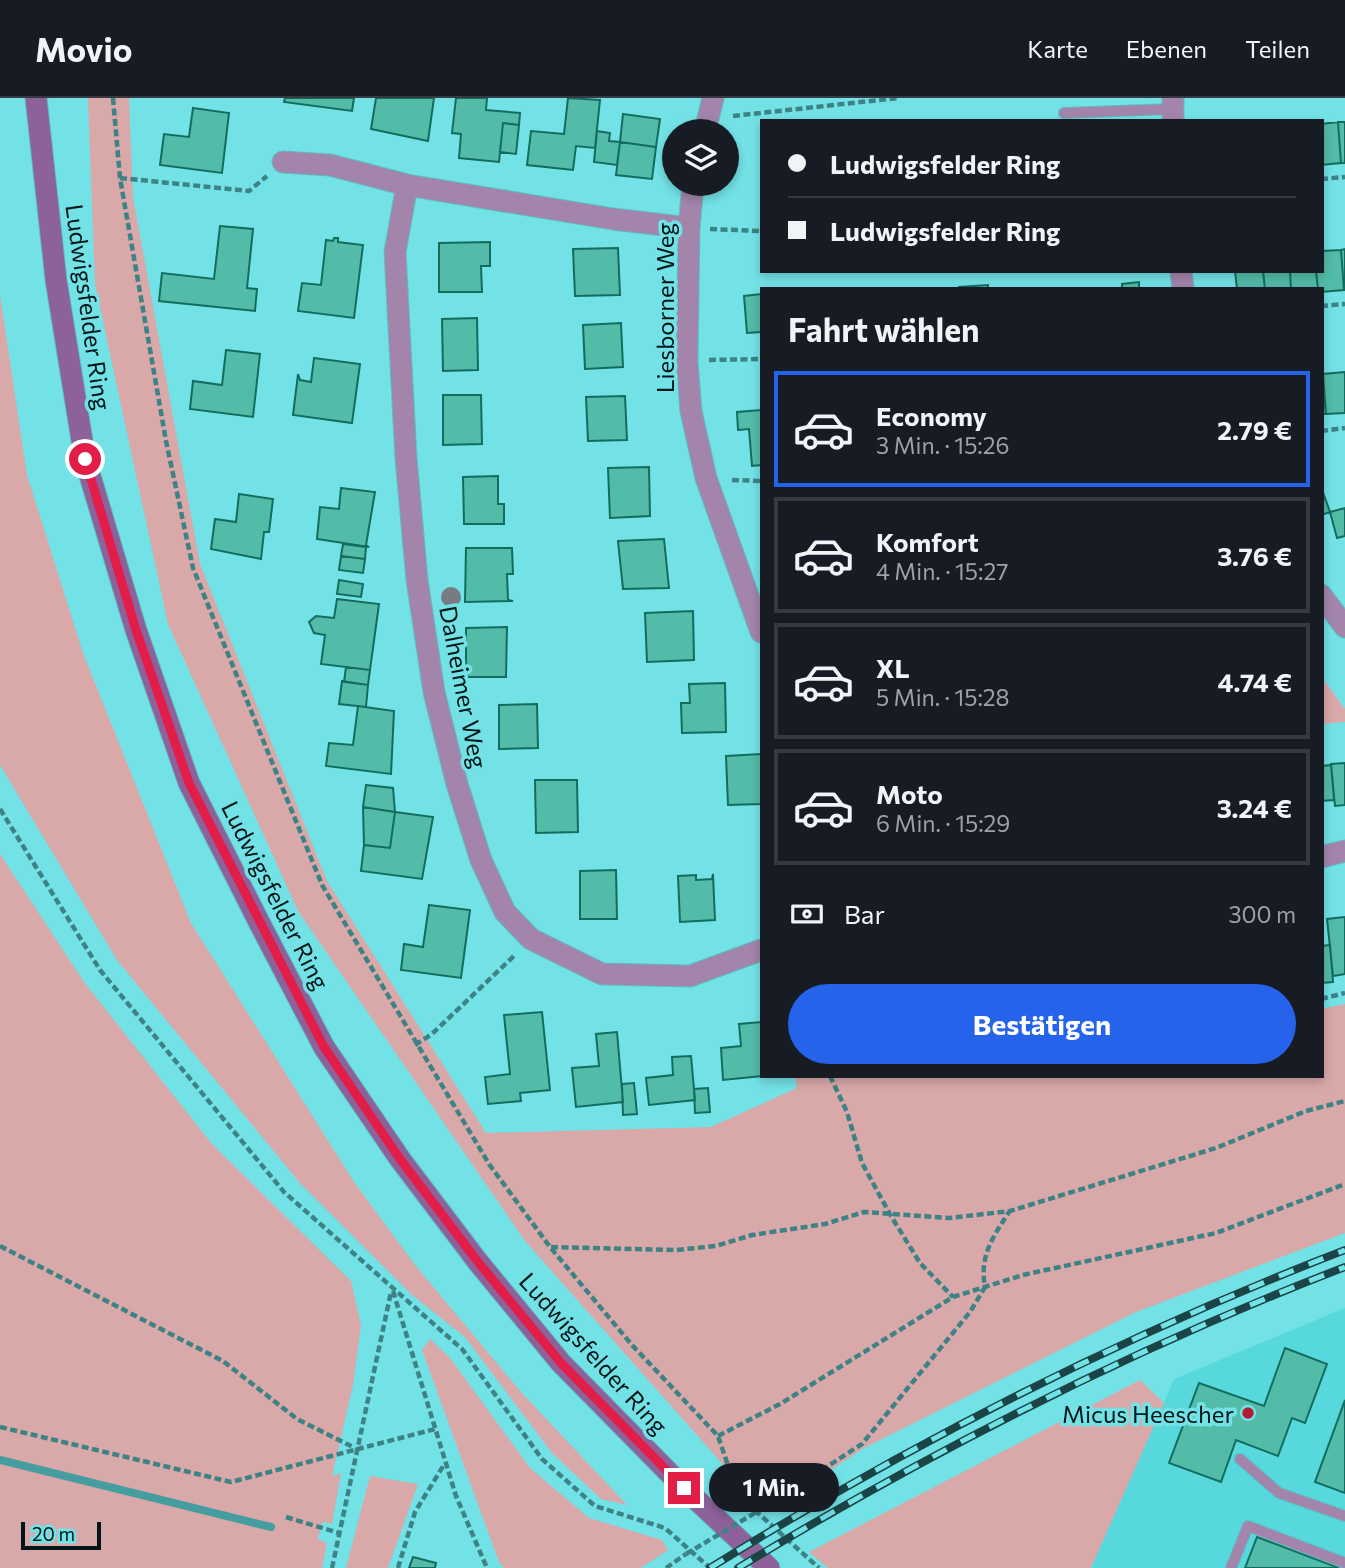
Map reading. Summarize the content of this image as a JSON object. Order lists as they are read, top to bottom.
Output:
{
  "streets": {
    "main road": ["Ludwigsfelder Ring"],
    "street": ["Liesborner Weg", "Dalheimer Weg"]
  },
  "places": ["Micus Heescher"],
  "scale_bar": "20 m",
  "page": {
    "header": "Movio",
    "nav": ["Karte", "Ebenen", "Teilen"],
    "banner": ["Ludwigsfelder Ring", "Ludwigsfelder Ring"],
    "heading": "Fahrt wählen",
    "list": [
      {
        "name": "Economy",
        "note": "3 Min. · 15:26",
        "value": "2.79 €"
      },
      {
        "name": "Komfort",
        "note": "4 Min. · 15:27",
        "value": "3.76 €"
      },
      {
        "name": "XL",
        "note": "5 Min. · 15:28",
        "value": "4.74 €"
      },
      {
        "name": "Moto",
        "note": "6 Min. · 15:29",
        "value": "3.24 €"
      }
    ],
    "pay": ["Bar", "300 m"],
    "buttons": "Bestätigen",
    "bubble": "1 Min.",
    "scale": "20 m"
  }
}
